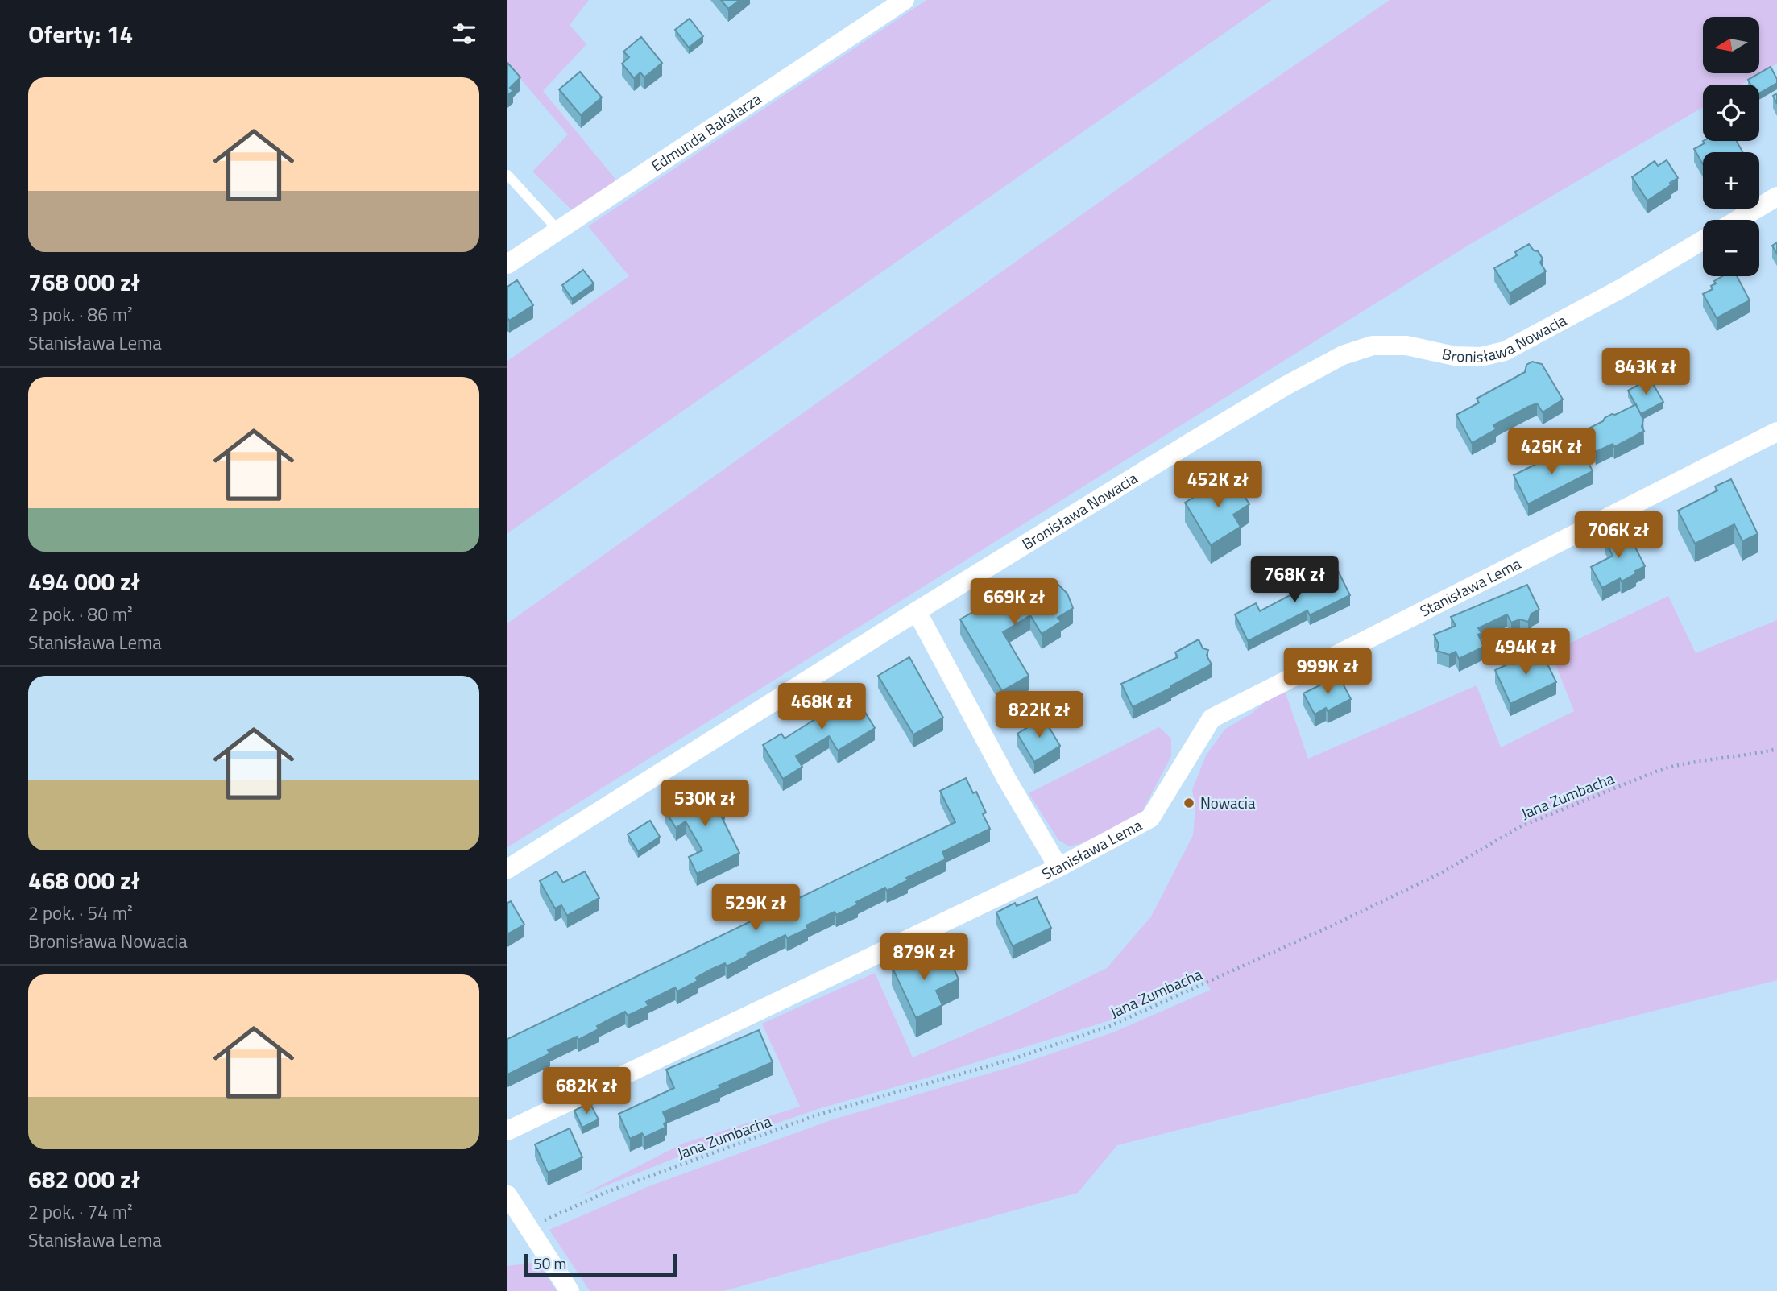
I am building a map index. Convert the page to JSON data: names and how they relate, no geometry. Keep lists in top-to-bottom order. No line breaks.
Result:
{"streets":{"street":["Edmunda Bakalarza","Bronisława Nowacia","Stanisława Lema"],"path":["Jana Zumbacha"]},"places":["Nowacia"],"scale_bar":"50 m","north":"left","page":{"heading":"Oferty: 14","map_buttons":["+","−"],"list":[{"name":"768 000 zł","note":"3 pok. · 86 m² · Stanisława Lema"},{"name":"494 000 zł","note":"2 pok. · 80 m² · Stanisława Lema"},{"name":"468 000 zł","note":"2 pok. · 54 m² · Bronisława Nowacia"},{"name":"682 000 zł","note":"2 pok. · 74 m² · Stanisława Lema"}],"price":["843K zł","426K zł","452K zł","706K zł","768K zł","669K zł","494K zł","999K zł","468K zł","822K zł","530K zł","529K zł","879K zł","682K zł"],"scale":"50 m"}}
